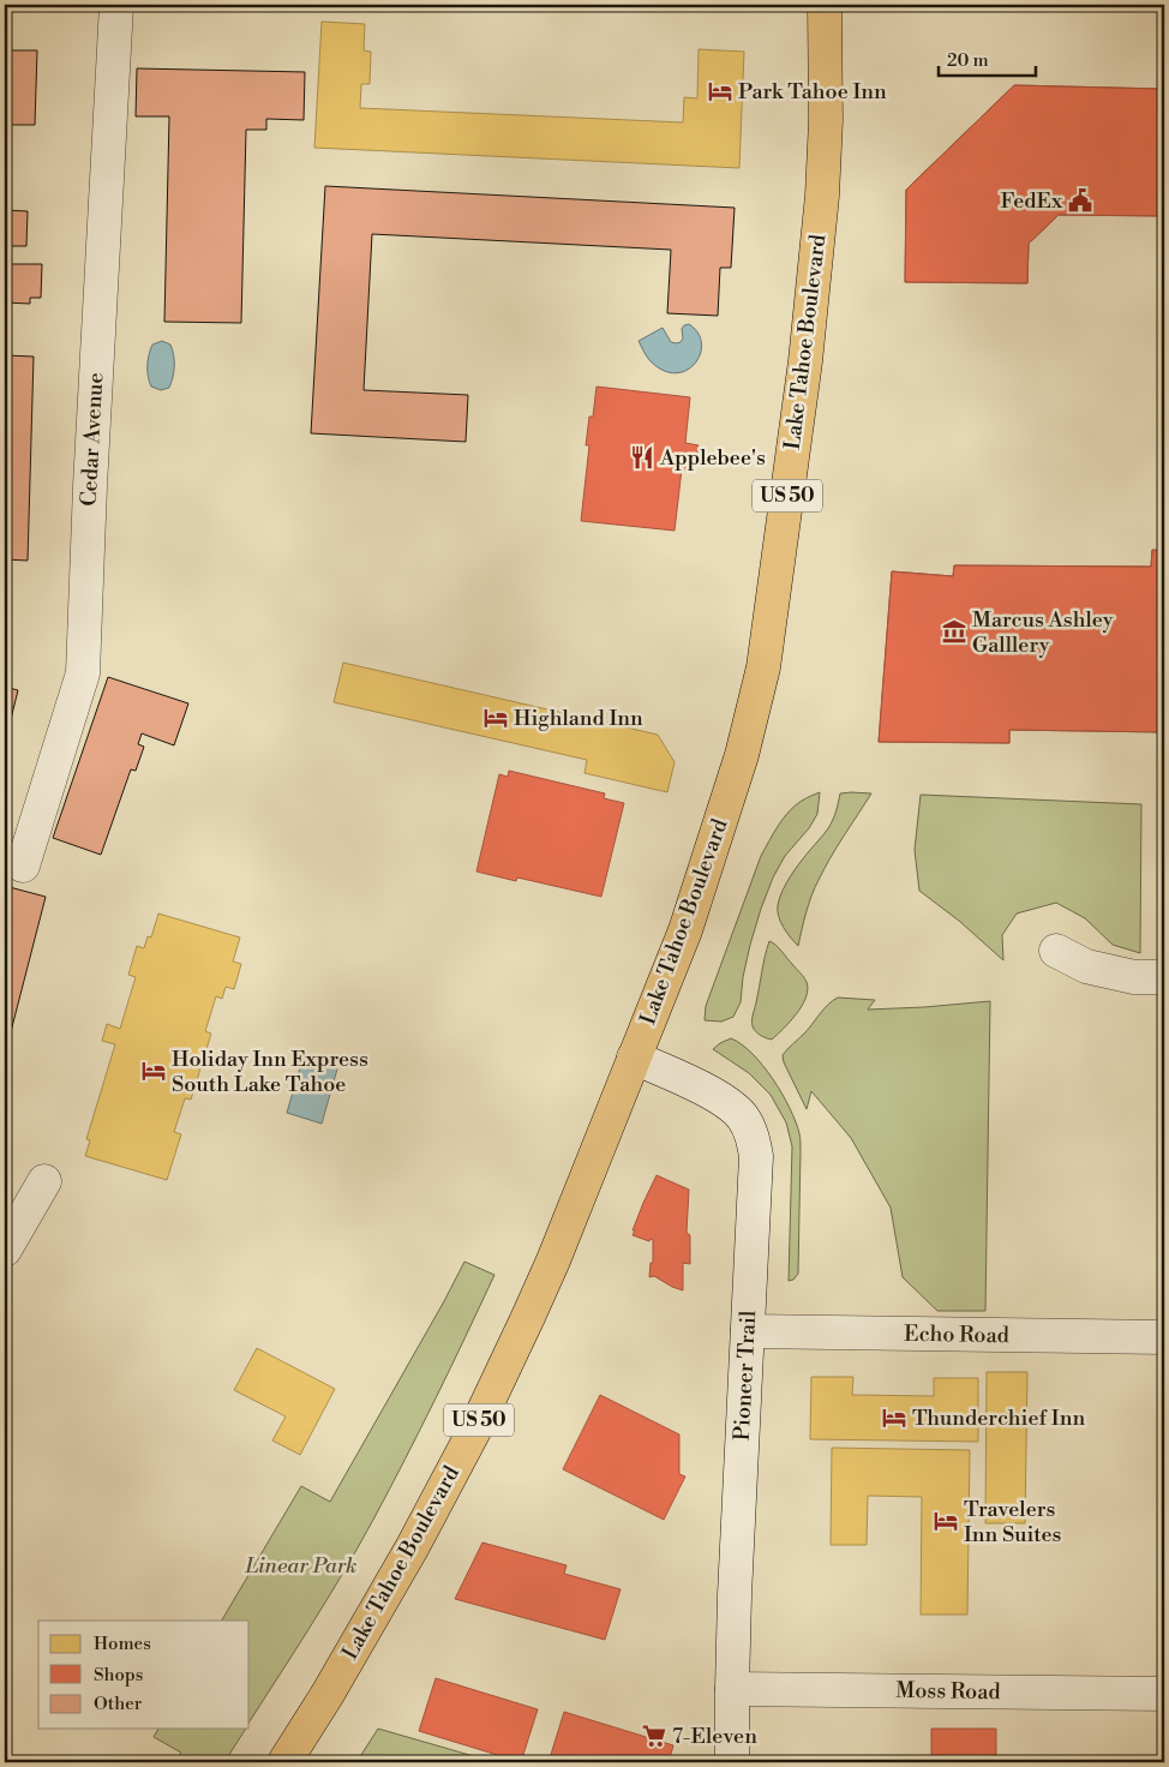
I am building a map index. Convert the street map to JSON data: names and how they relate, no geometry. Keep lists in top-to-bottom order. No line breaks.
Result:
{"streets":{"highway":["Lake Tahoe Boulevard","US 50"],"street":["Cedar Avenue","Echo Road","Pioneer Trail","Moss Road"]},"crossings":[["Lake Tahoe Boulevard","Pioneer Trail"],["Echo Road","Pioneer Trail"],["Pioneer Trail","Moss Road"]],"parks":["Linear Park"],"places":{"hotel":["Park Tahoe Inn","Highland Inn","Holiday Inn Express South Lake Tahoe","Thunderchief Inn","Travelers Inn Suites"],"public building":["FedEx"],"restaurant":["Applebee's"],"museum":["Marcus Ashley Galllery"],"supermarket":["7-Eleven"]},"legend":["Homes","Shops","Other"],"scale_bar":"20 m"}
